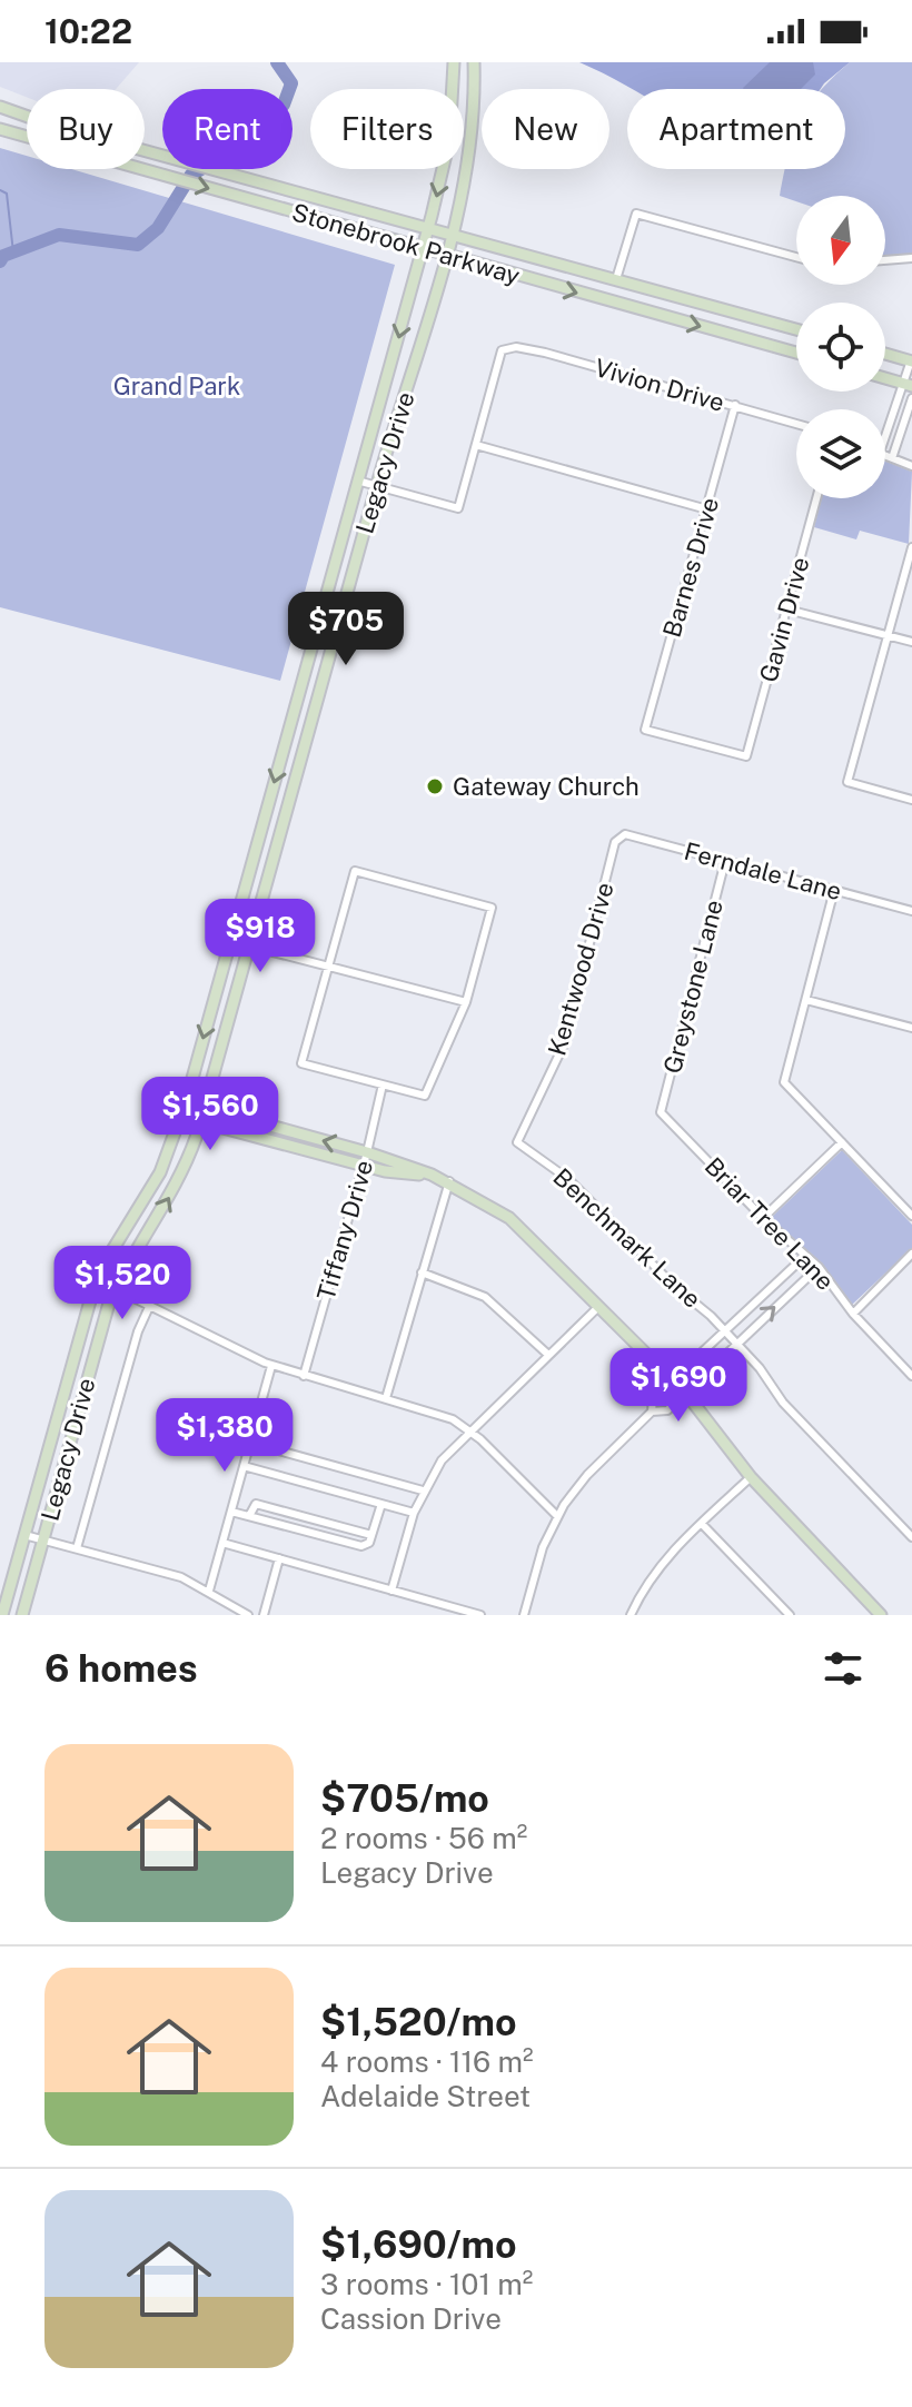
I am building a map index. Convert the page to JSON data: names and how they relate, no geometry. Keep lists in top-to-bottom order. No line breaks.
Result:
{"streets":{"main road":["Stonebrook Parkway","Legacy Drive"],"street":["Vivion Drive","Barnes Drive","Gavin Drive","Ferndale Lane","Kentwood Drive","Greystone Lane","Briar Tree Lane","Tiffany Drive","Benchmark Lane"]},"crossings":[["Stonebrook Parkway","Legacy Drive"],["Vivion Drive","Barnes Drive"],["Barnes Drive","Gavin Drive"],["Ferndale Lane","Kentwood Drive"],["Ferndale Lane","Greystone Lane"],["Kentwood Drive","Benchmark Lane"],["Greystone Lane","Briar Tree Lane"]],"parks":["Grand Park"],"places":["Gateway Church"],"north":"bottom","page":{"status":"10:22","chip":["Buy","Rent","Filters","New","Apartment"],"price":["$705","$918","$1,560","$1,520","$1,690","$1,380"],"heading":"6 homes","list":[{"name":"$705/mo","note":"2 rooms · 56 m² · Legacy Drive"},{"name":"$1,520/mo","note":"4 rooms · 116 m² · Adelaide Street"},{"name":"$1,690/mo","note":"3 rooms · 101 m² · Cassion Drive"}]}}
